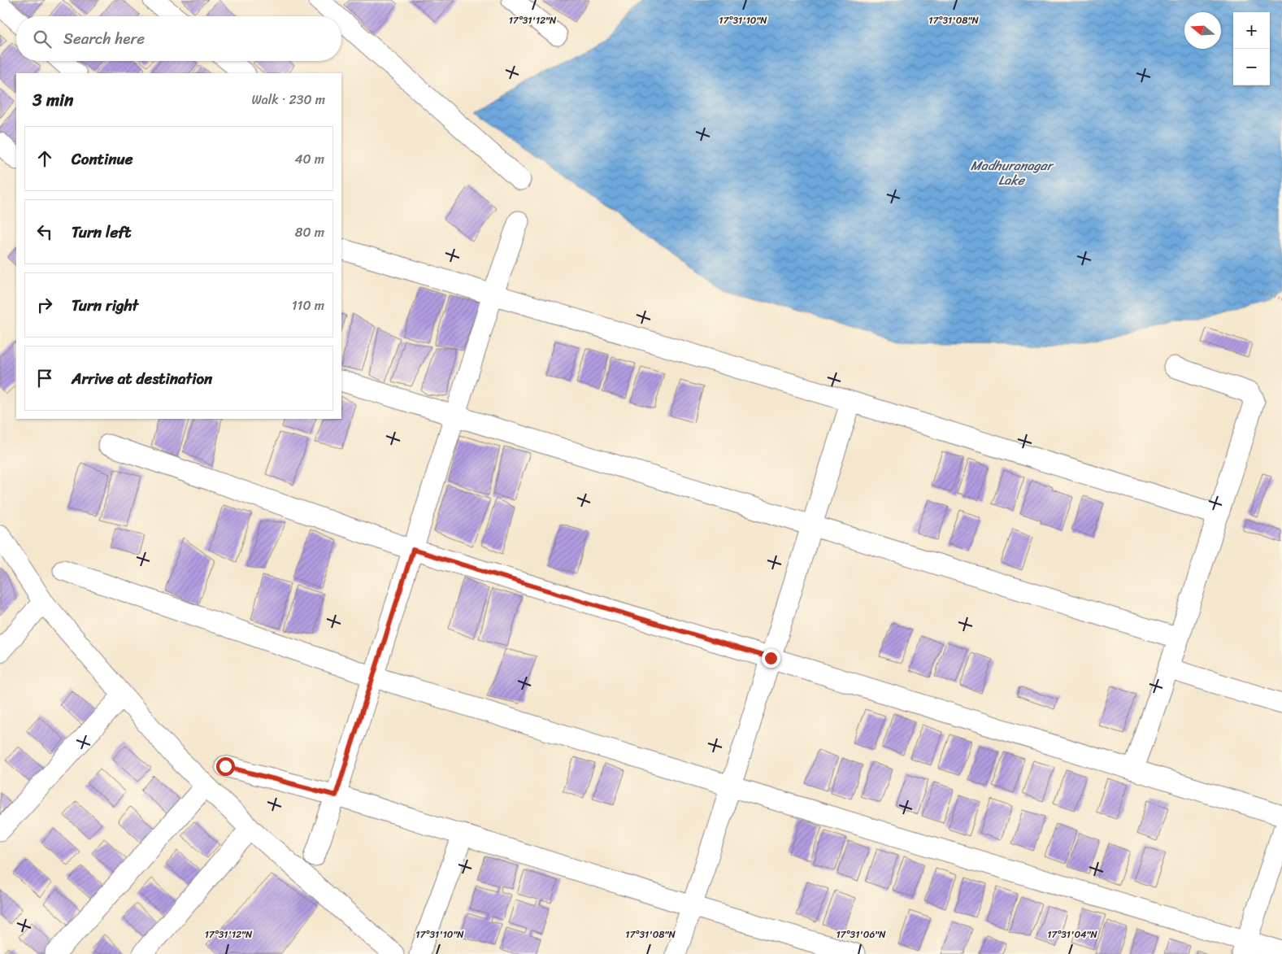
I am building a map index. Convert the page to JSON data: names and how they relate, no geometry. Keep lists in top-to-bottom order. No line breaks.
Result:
{"water":["Madhuranagar Lake"],"north":"left","page":{"map_buttons":["+","−"],"search":"Search here","heading":["3 min","Walk · 230 m"],"list":[["Continue","40 m"],["Turn left","80 m"],["Turn right","110 m"],"Arrive at destination"]},"coordinates":["17°31'12\"N","17°31'10\"N","17°31'08\"N","17°31'06\"N","17°31'04\"N"]}
